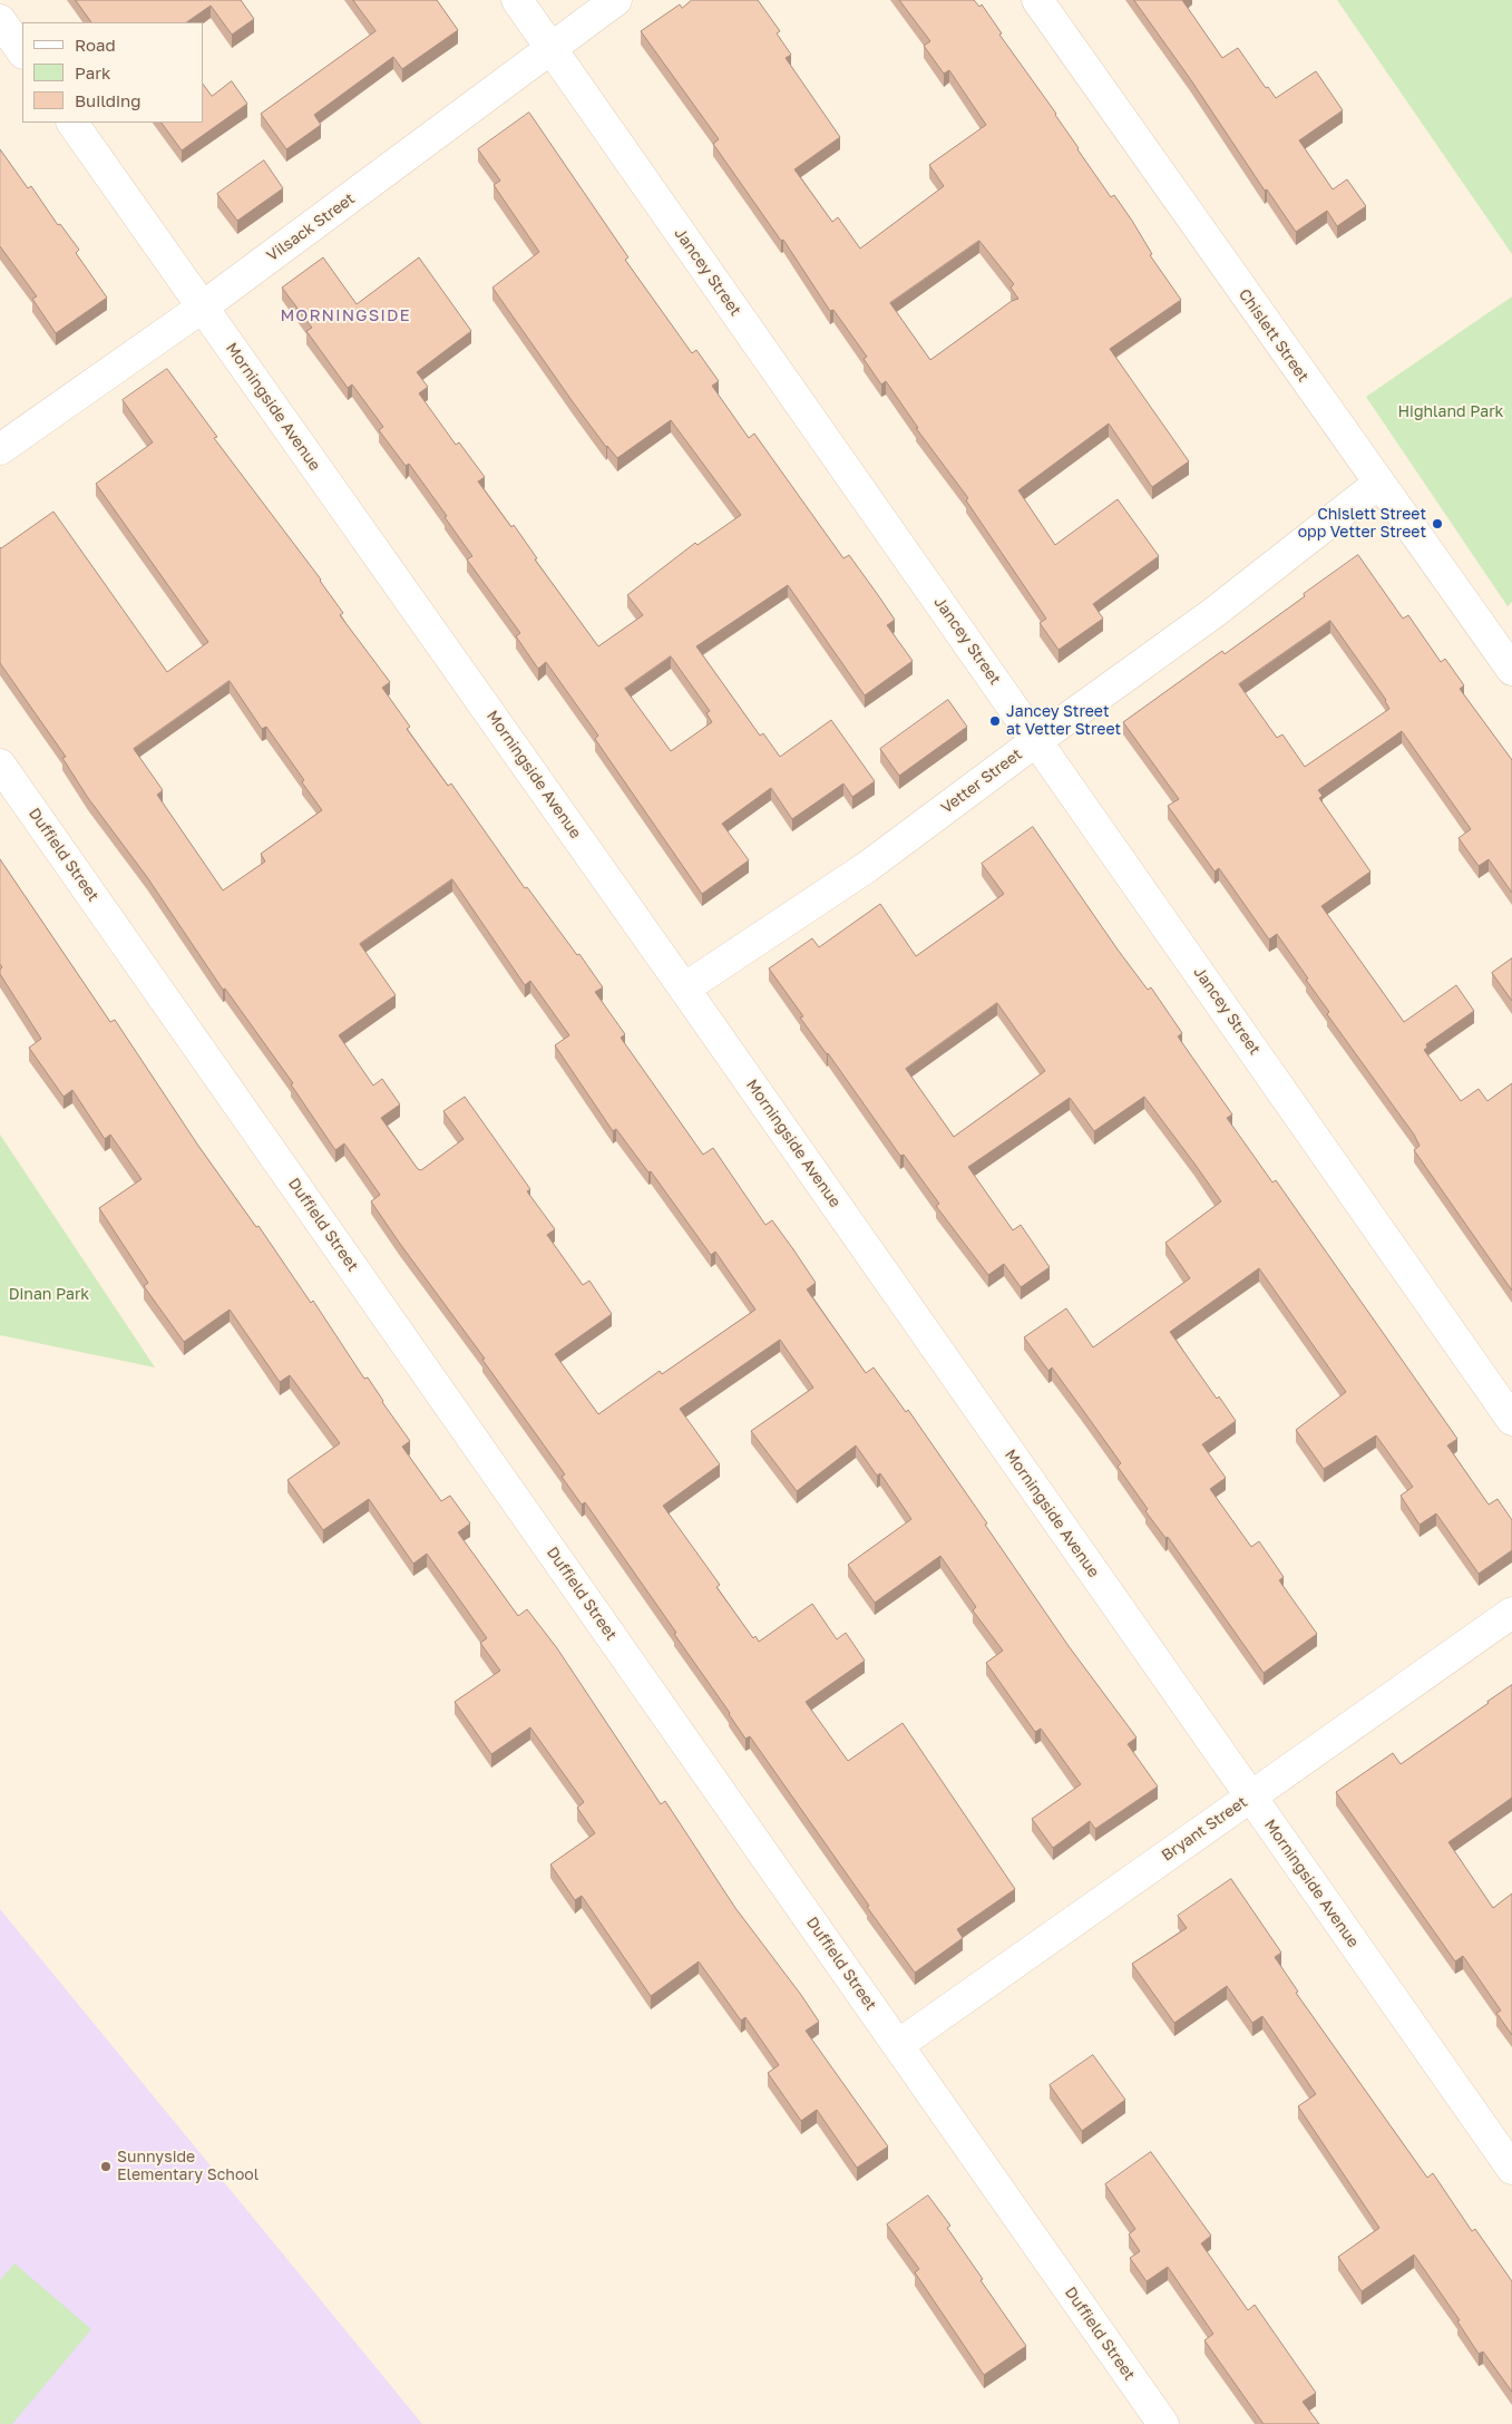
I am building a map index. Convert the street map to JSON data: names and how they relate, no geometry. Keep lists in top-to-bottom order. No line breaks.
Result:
{"streets":{"street":["Vilsack Street","Jancey Street","Chislett Street","Morningside Avenue","Vetter Street","Duffield Street","Bryant Street"]},"crossings":[["Vilsack Street","Jancey Street"],["Vilsack Street","Morningside Avenue"],["Jancey Street","Vetter Street"],["Chislett Street","Vetter Street"],["Morningside Avenue","Vetter Street"],["Morningside Avenue","Bryant Street"],["Duffield Street","Bryant Street"]],"districts":["MORNINGSIDE"],"parks":["Highland Park","Dinan Park"],"places":["Chislett Street opp Vetter Street","Jancey Street at Vetter Street","Sunnyside Elementary School"],"legend":["Road","Park","Building"]}
